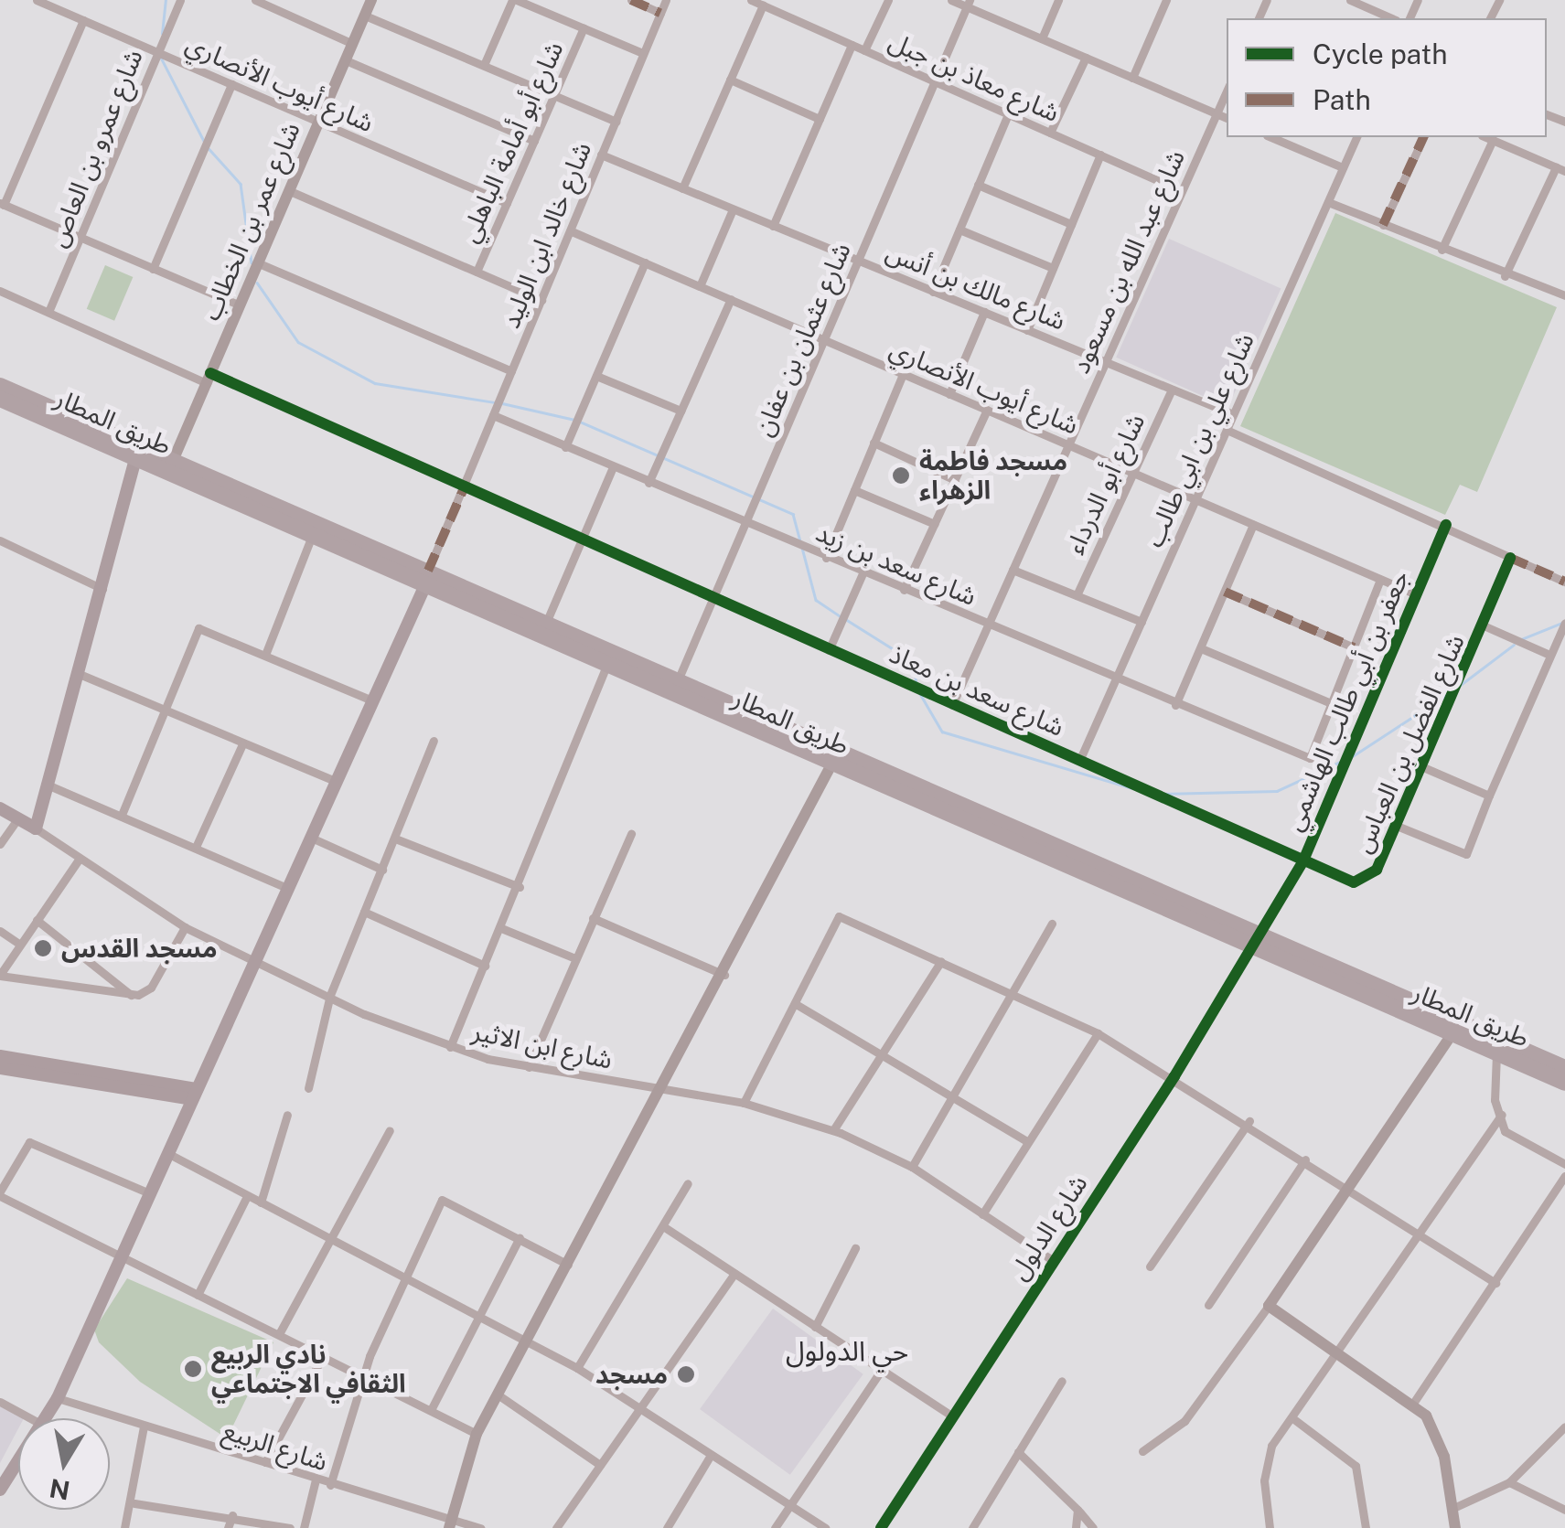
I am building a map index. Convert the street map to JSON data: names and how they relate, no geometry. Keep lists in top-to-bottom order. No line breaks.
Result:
{"streets":{"highway":["طريق المطار"],"street":["شارع معاذ بن جبل","شارع أيوب الأنصاري","شارع أبو أمامة الباهلي","شارع عمرو بن العاص","شارع عمر بن الخطاب","شارع خالد ابن الوليد","شارع عبد الله بن مسعود","شارع مالك بن أنس","شارع عثمان بن عفان","شارع علي بن ابي طالب","شارع أبو الدرداء","شارع سعد بن زيد","شارع سعد بن معاذ","جعفر بن أبي طالب الهاشمي","شارع الفضل بن العباس","شارع ابن الاثير","شارع الدلول","شارع الربيع"]},"crossings":[["شارع معاذ بن جبل","شارع عبد الله بن مسعود"],["شارع معاذ بن جبل","شارع عثمان بن عفان"],["شارع أيوب الأنصاري","شارع أبو أمامة الباهلي"],["شارع أيوب الأنصاري","شارع عمرو بن العاص"],["شارع أيوب الأنصاري","شارع عمر بن الخطاب"],["شارع أيوب الأنصاري","شارع خالد ابن الوليد"],["شارع أيوب الأنصاري","شارع عبد الله بن مسعود"],["شارع أيوب الأنصاري","شارع عثمان بن عفان"],["شارع أيوب الأنصاري","شارع علي بن ابي طالب"],["شارع أيوب الأنصاري","شارع أبو الدرداء"],["شارع أيوب الأنصاري","جعفر بن أبي طالب الهاشمي"],["شارع عمرو بن العاص","شارع سعد بن معاذ"],["شارع عمر بن الخطاب","طريق المطار"],["شارع عمر بن الخطاب","شارع سعد بن معاذ"],["شارع خالد ابن الوليد","شارع مالك بن أنس"],["شارع خالد ابن الوليد","طريق المطار"],["شارع خالد ابن الوليد","شارع سعد بن زيد"],["شارع خالد ابن الوليد","شارع سعد بن معاذ"],["شارع عبد الله بن مسعود","شارع مالك بن أنس"],["شارع عبد الله بن مسعود","شارع سعد بن زيد"],["شارع عبد الله بن مسعود","شارع سعد بن معاذ"],["شارع مالك بن أنس","شارع عثمان بن عفان"],["شارع مالك بن أنس","شارع علي بن ابي طالب"],["شارع مالك بن أنس","شارع أبو الدرداء"],["شارع عثمان بن عفان","طريق المطار"],["شارع عثمان بن عفان","شارع سعد بن زيد"],["شارع عثمان بن عفان","شارع سعد بن معاذ"],["طريق المطار","جعفر بن أبي طالب الهاشمي"],["طريق المطار","شارع الدلول"],["شارع علي بن ابي طالب","شارع سعد بن زيد"],["شارع علي بن ابي طالب","شارع سعد بن معاذ"],["شارع سعد بن معاذ","جعفر بن أبي طالب الهاشمي"],["شارع سعد بن معاذ","شارع الفضل بن العباس"],["جعفر بن أبي طالب الهاشمي","شارع الدلول"],["شارع ابن الاثير","شارع الدلول"]],"districts":["حي الدولول"],"places":["مسجد فاطمة الزهراء","مسجد القدس","نادي الربيع الثقافي الاجتماعي","مسجد"],"legend":["Cycle path","Path"],"north":"bottom"}
